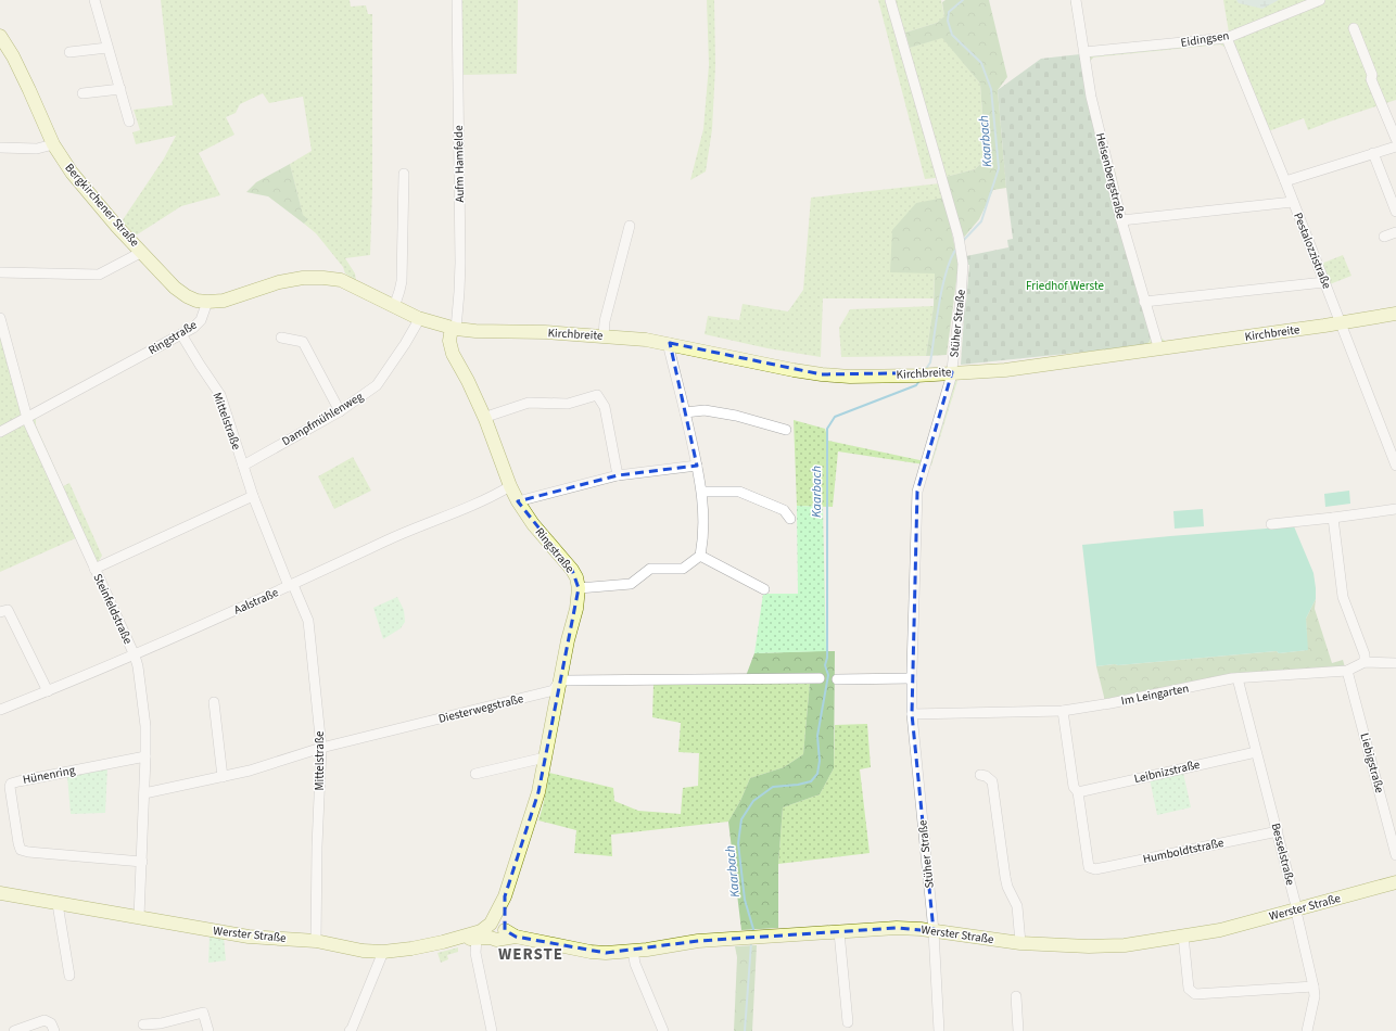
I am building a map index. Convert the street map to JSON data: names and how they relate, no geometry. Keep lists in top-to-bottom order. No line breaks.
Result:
{"streets":{"street":["Eidingsen","Aufm Hamfelde","Heisenbergstraße","Bergkirchener Straße","Pestalozzistraße","Stüher Straße","Kirchbreite","Ringstraße","Dampfmühlenweg","Mittelstraße","Aalstraße","Steinfeldstraße","Im Leingarten","Diesterwegstraße","Liebigstraße","Leibnizstraße","Hünenring","Humboldtstraße","Besselstraße","Werster Straße"]},"crossings":[["Eidingsen","Heisenbergstraße"],["Eidingsen","Pestalozzistraße"],["Aufm Hamfelde","Kirchbreite"],["Aufm Hamfelde","Ringstraße"],["Heisenbergstraße","Kirchbreite"],["Bergkirchener Straße","Ringstraße"],["Pestalozzistraße","Kirchbreite"],["Stüher Straße","Kirchbreite"],["Stüher Straße","Im Leingarten"],["Stüher Straße","Werster Straße"],["Kirchbreite","Ringstraße"],["Ringstraße","Mittelstraße"],["Ringstraße","Aalstraße"],["Ringstraße","Steinfeldstraße"],["Ringstraße","Diesterwegstraße"],["Ringstraße","Werster Straße"],["Dampfmühlenweg","Mittelstraße"],["Mittelstraße","Aalstraße"],["Mittelstraße","Diesterwegstraße"],["Mittelstraße","Werster Straße"],["Aalstraße","Steinfeldstraße"],["Steinfeldstraße","Diesterwegstraße"],["Steinfeldstraße","Hünenring"],["Steinfeldstraße","Werster Straße"],["Im Leingarten","Liebigstraße"],["Im Leingarten","Besselstraße"],["Leibnizstraße","Humboldtstraße"],["Leibnizstraße","Besselstraße"],["Humboldtstraße","Besselstraße"],["Besselstraße","Werster Straße"]],"districts":["WERSTE"],"water":["Kaarbach"],"parks":["Friedhof Werste"]}
